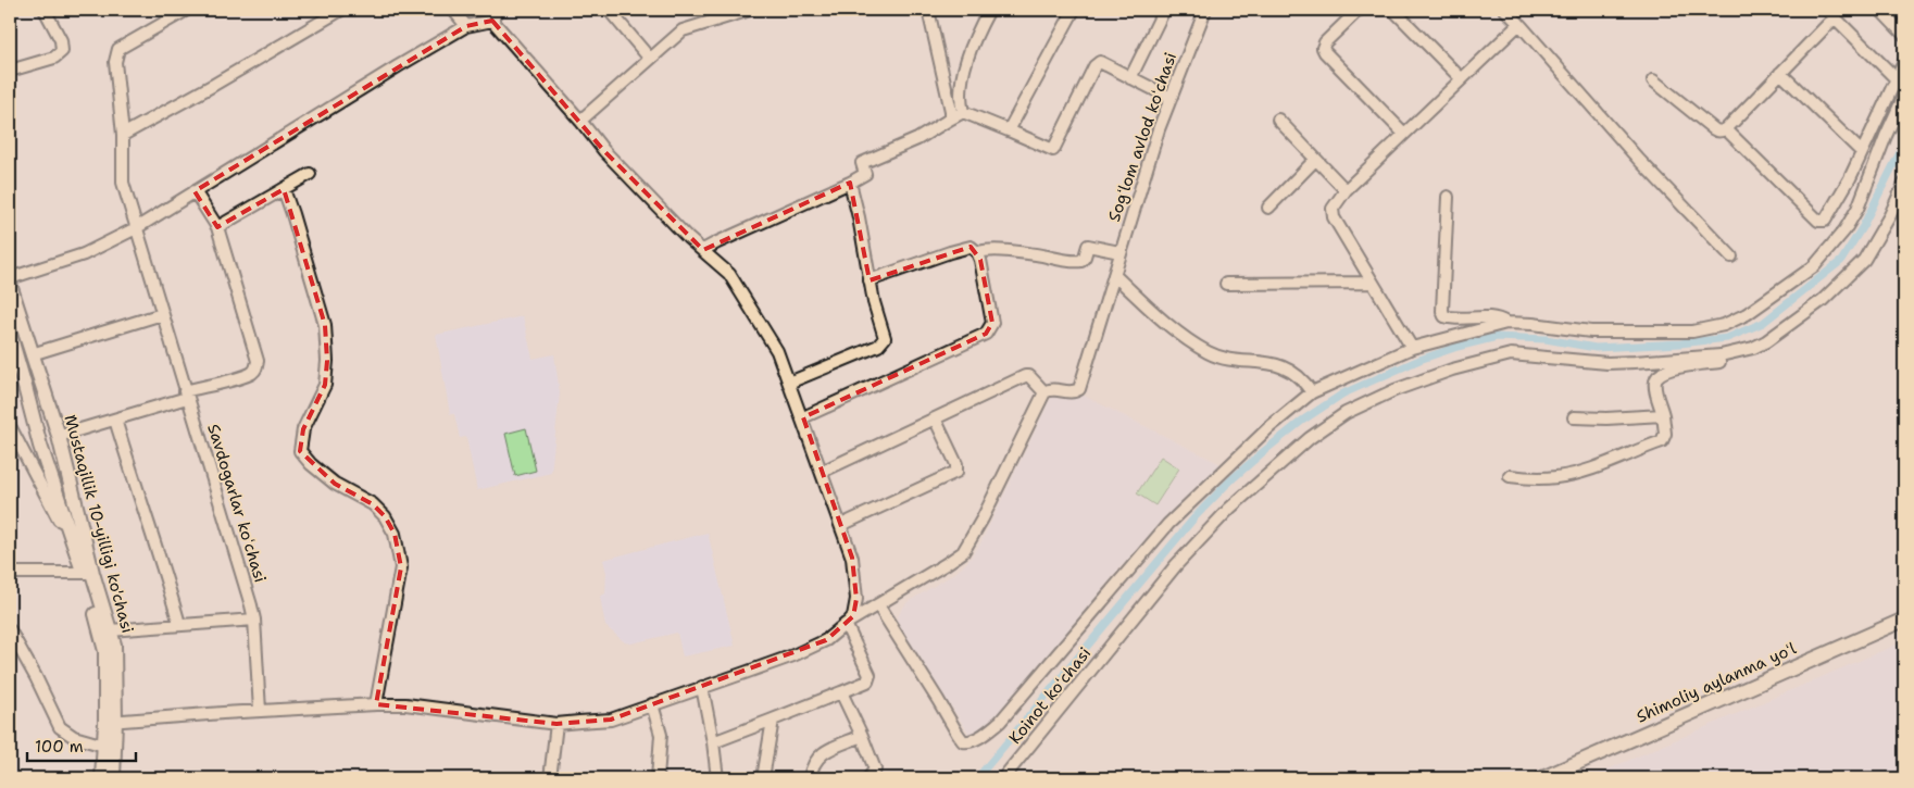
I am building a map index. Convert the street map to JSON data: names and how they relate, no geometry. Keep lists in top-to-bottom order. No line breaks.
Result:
{"streets":{"main road":["Mustaqillik 10-yilligi ko'chasi","Shimoliy aylanma yoʻl"],"street":["Sogʻlom avlod koʻchasi","Savdogarlar koʻchasi","Koinot koʻchasi"]},"scale_bar":"100 m"}
